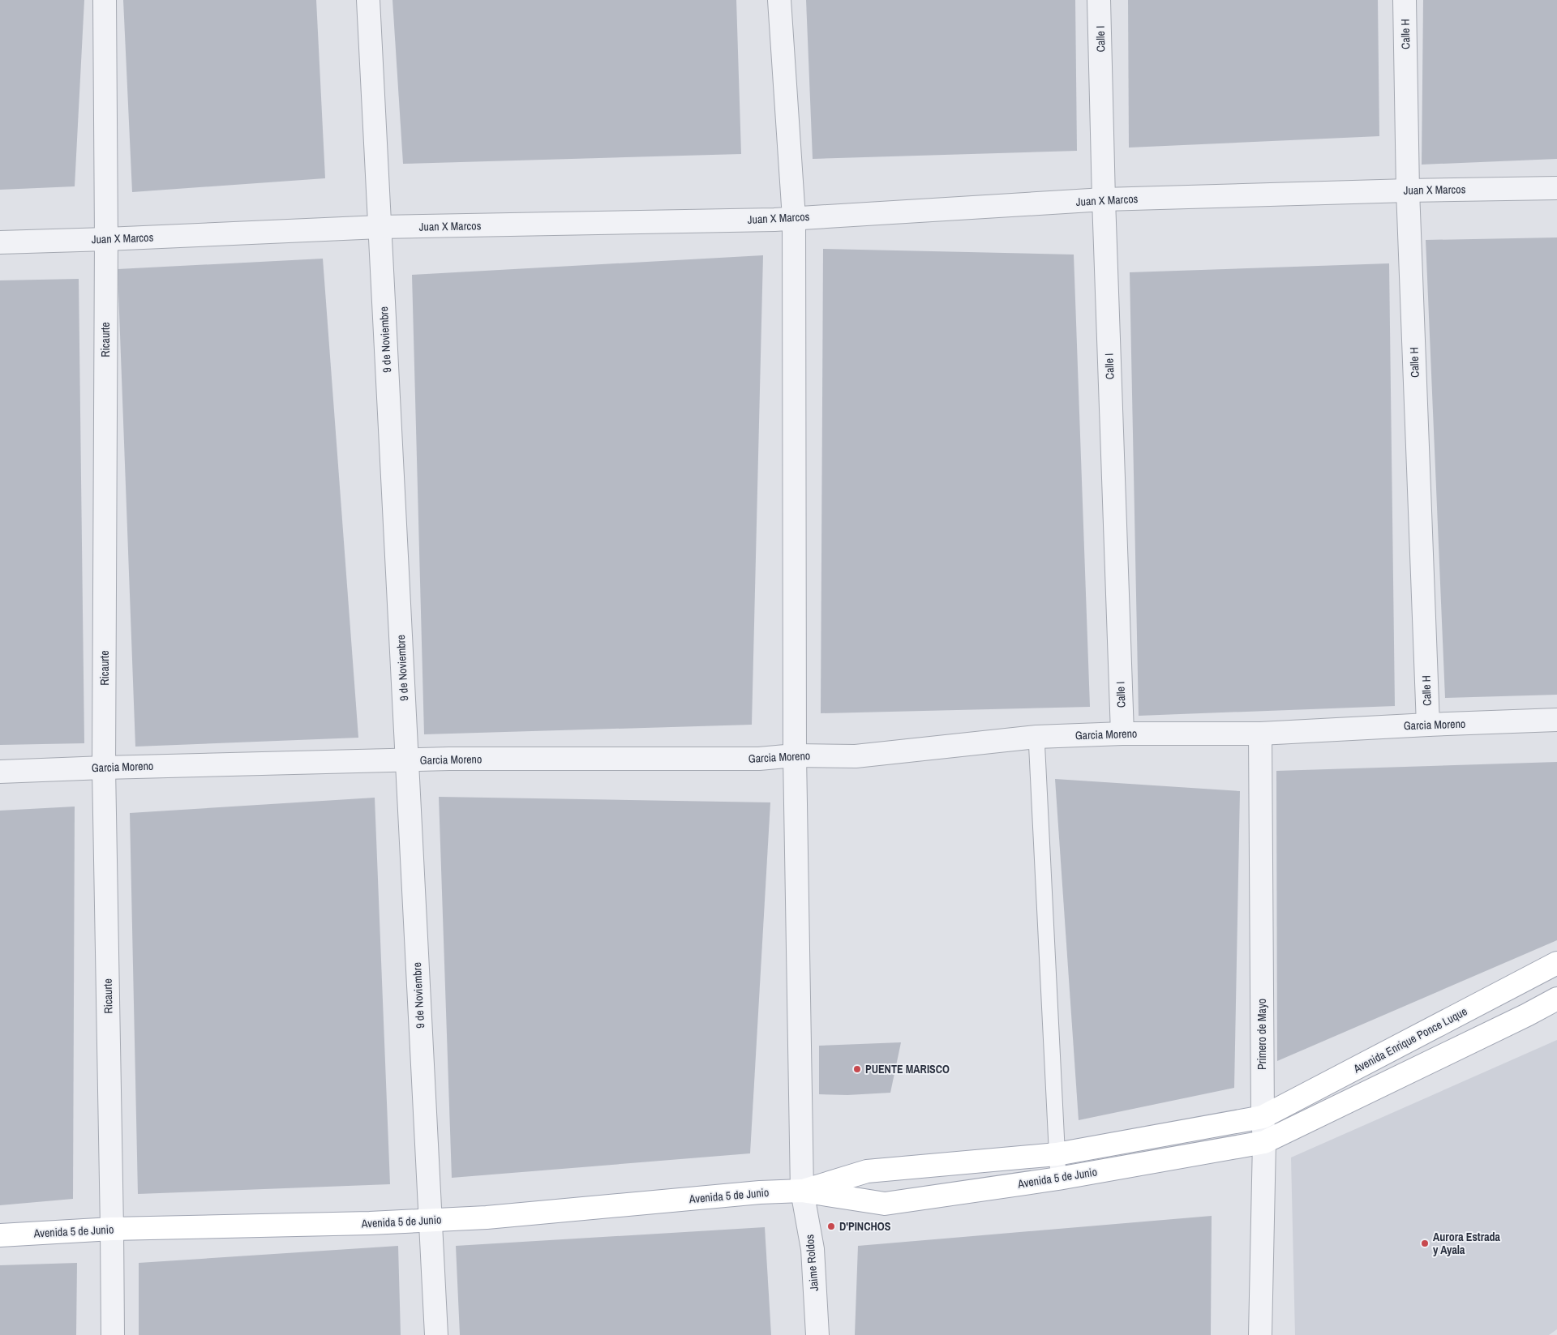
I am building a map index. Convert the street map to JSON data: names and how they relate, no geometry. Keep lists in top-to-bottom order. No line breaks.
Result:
{"streets":{"main road":["Avenida Enrique Ponce Luque","Avenida 5 de Junio"],"street":["Calle H","Calle I","Juan X Marcos","Ricaurte","9 de Noviembre","Garcia Moreno","Primero de Mayo","Jaime Roldos"]},"crossings":[["Calle H","Juan X Marcos"],["Calle H","Garcia Moreno"],["Calle I","Juan X Marcos"],["Calle I","Garcia Moreno"],["Juan X Marcos","Ricaurte"],["Juan X Marcos","9 de Noviembre"],["Juan X Marcos","Jaime Roldos"],["Ricaurte","Garcia Moreno"],["Ricaurte","Avenida 5 de Junio"],["9 de Noviembre","Garcia Moreno"],["9 de Noviembre","Avenida 5 de Junio"],["Garcia Moreno","Primero de Mayo"],["Garcia Moreno","Jaime Roldos"],["Primero de Mayo","Avenida Enrique Ponce Luque"],["Primero de Mayo","Avenida 5 de Junio"],["Avenida Enrique Ponce Luque","Avenida 5 de Junio"],["Avenida 5 de Junio","Jaime Roldos"]],"places":["PUENTE MARISCO","D'PINCHOS","Aurora Estrada y Ayala"]}
